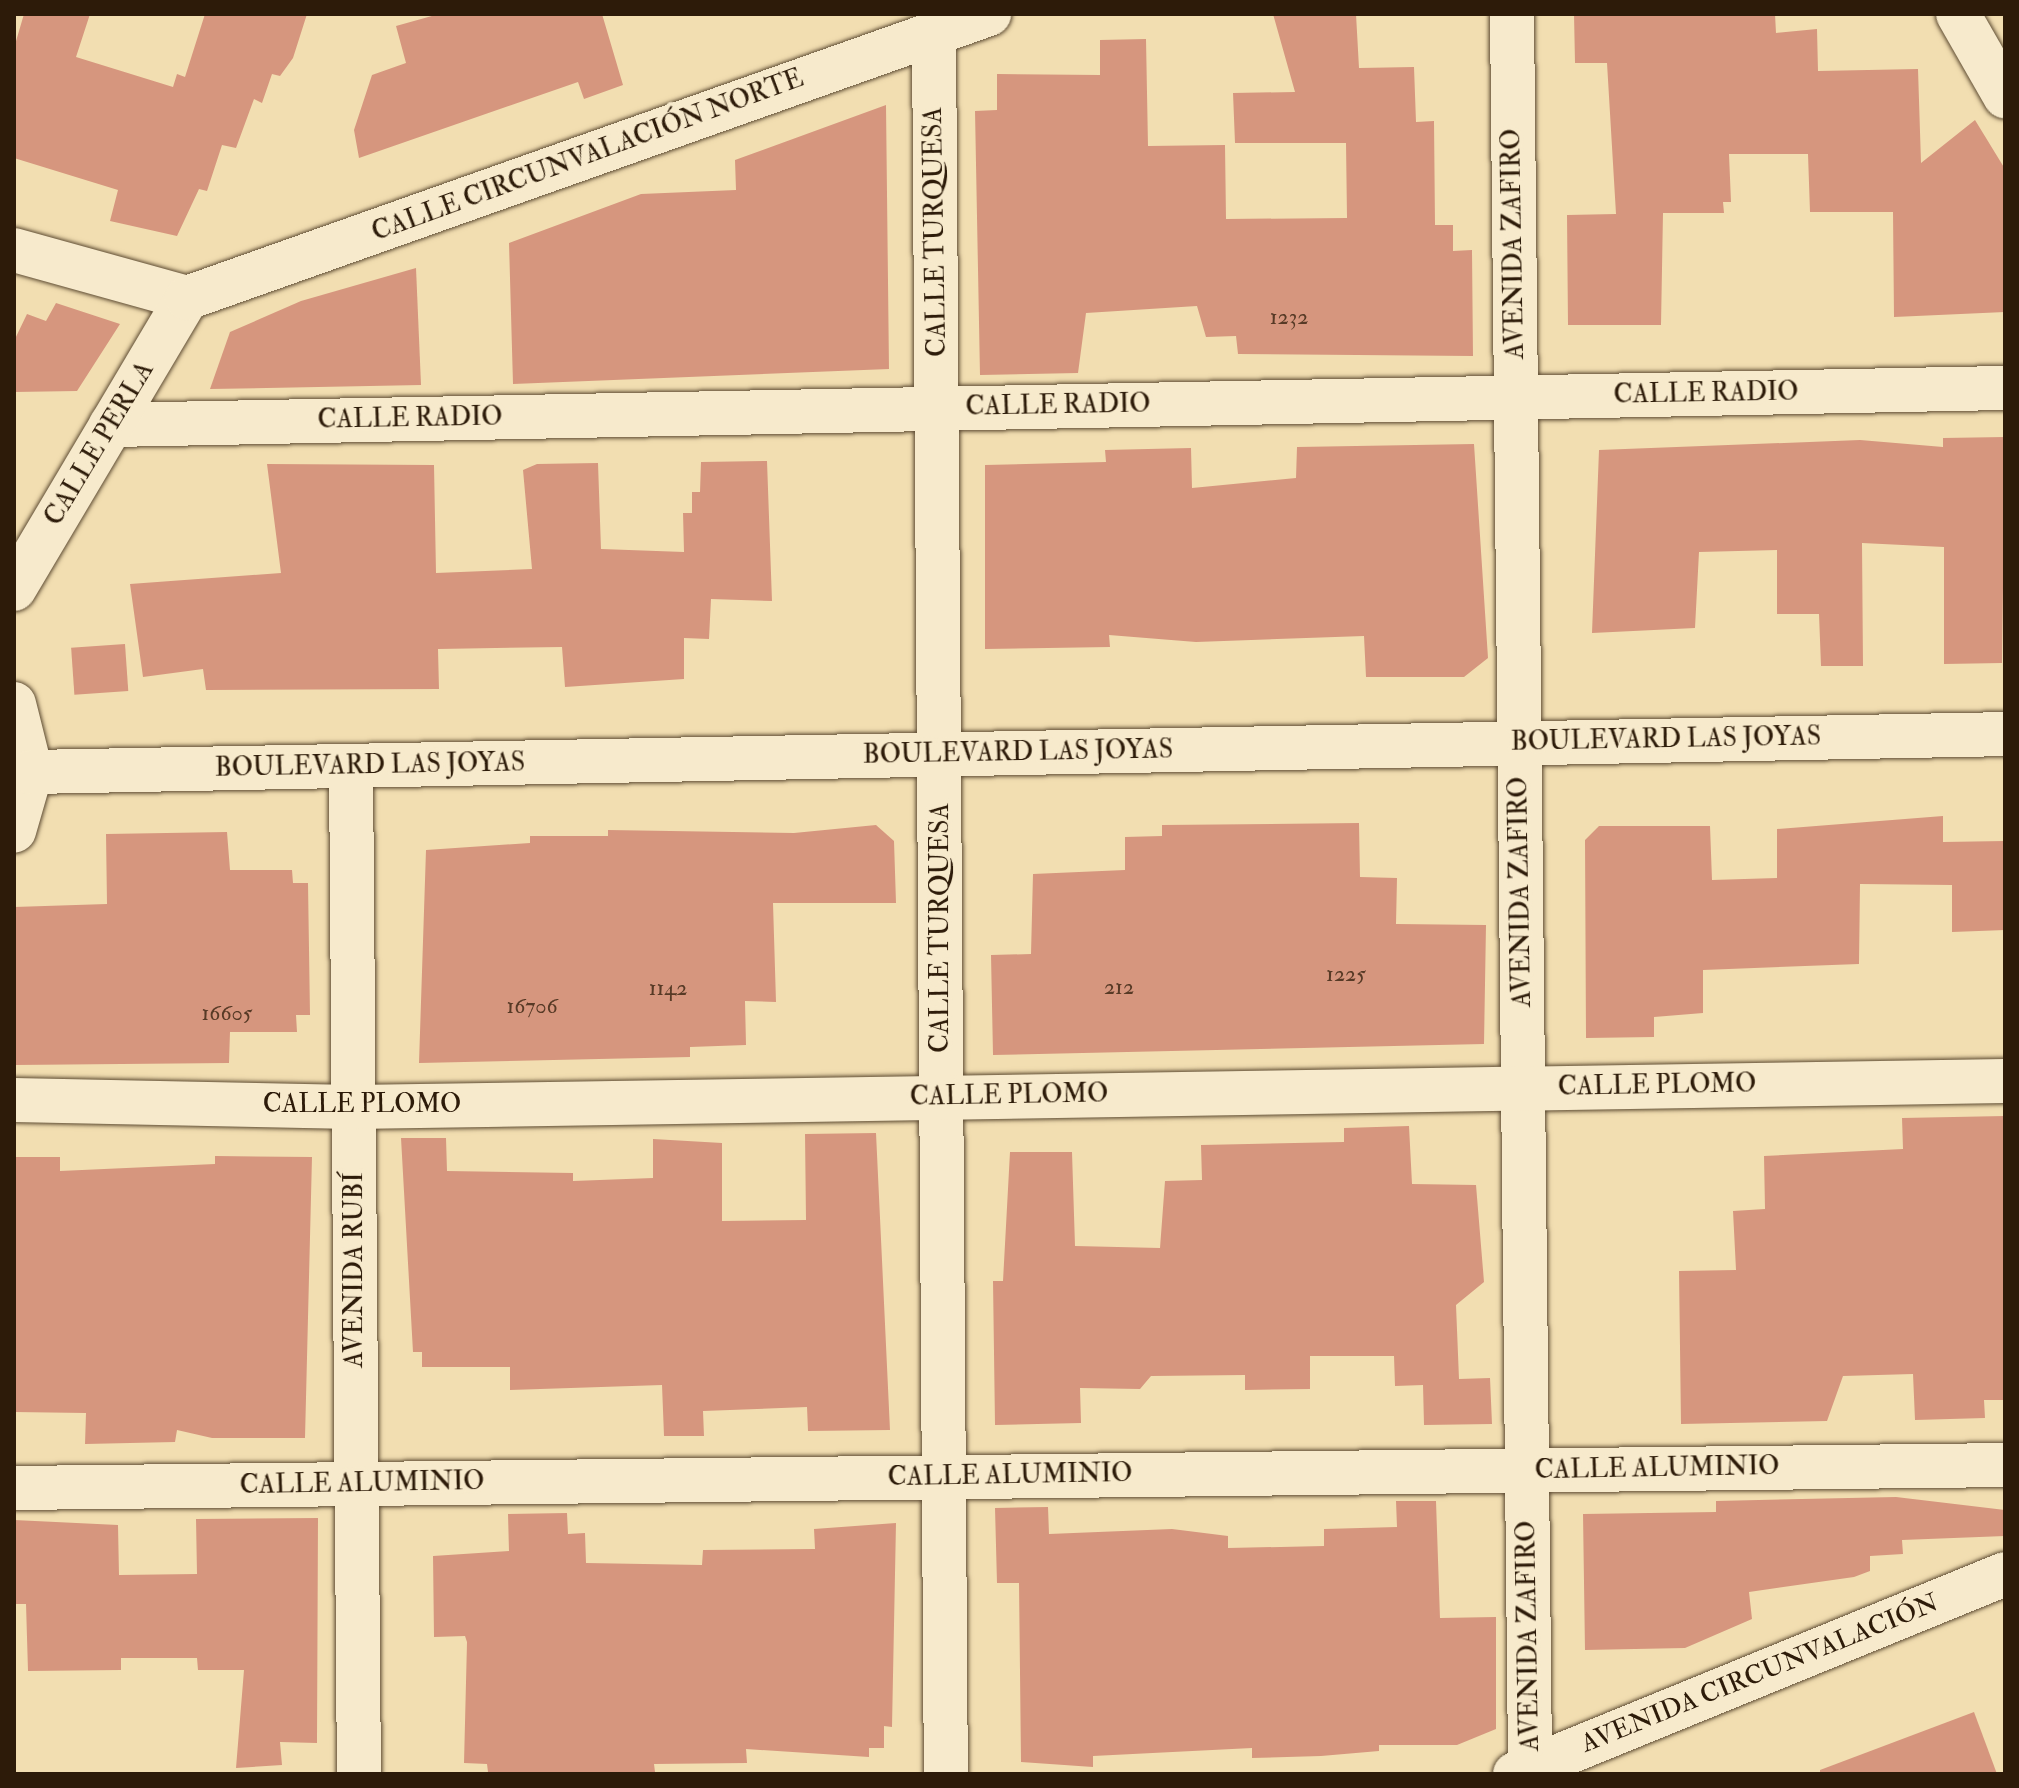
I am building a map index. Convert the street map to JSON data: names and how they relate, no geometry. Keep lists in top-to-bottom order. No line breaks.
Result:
{"streets":{"street":["CALLE CIRCUNVALACIÓN NORTE","CALLE TURQUESA","AVENIDA ZAFIRO","CALLE RADIO","CALLE PERLA","BOULEVARD LAS JOYAS","CALLE PLOMO","AVENIDA RUBÍ","CALLE ALUMINIO","AVENIDA CIRCUNVALACIÓN"]},"crossings":[["CALLE CIRCUNVALACIÓN NORTE","CALLE TURQUESA"],["CALLE CIRCUNVALACIÓN NORTE","CALLE PERLA"],["CALLE TURQUESA","CALLE RADIO"],["CALLE TURQUESA","BOULEVARD LAS JOYAS"],["CALLE TURQUESA","CALLE PLOMO"],["CALLE TURQUESA","CALLE ALUMINIO"],["AVENIDA ZAFIRO","CALLE RADIO"],["AVENIDA ZAFIRO","BOULEVARD LAS JOYAS"],["AVENIDA ZAFIRO","CALLE PLOMO"],["AVENIDA ZAFIRO","CALLE ALUMINIO"],["AVENIDA ZAFIRO","AVENIDA CIRCUNVALACIÓN"],["CALLE RADIO","CALLE PERLA"],["BOULEVARD LAS JOYAS","AVENIDA RUBÍ"],["CALLE PLOMO","AVENIDA RUBÍ"],["AVENIDA RUBÍ","CALLE ALUMINIO"]],"house_numbers":["1232","1225","212","1142","16706","16605"]}
